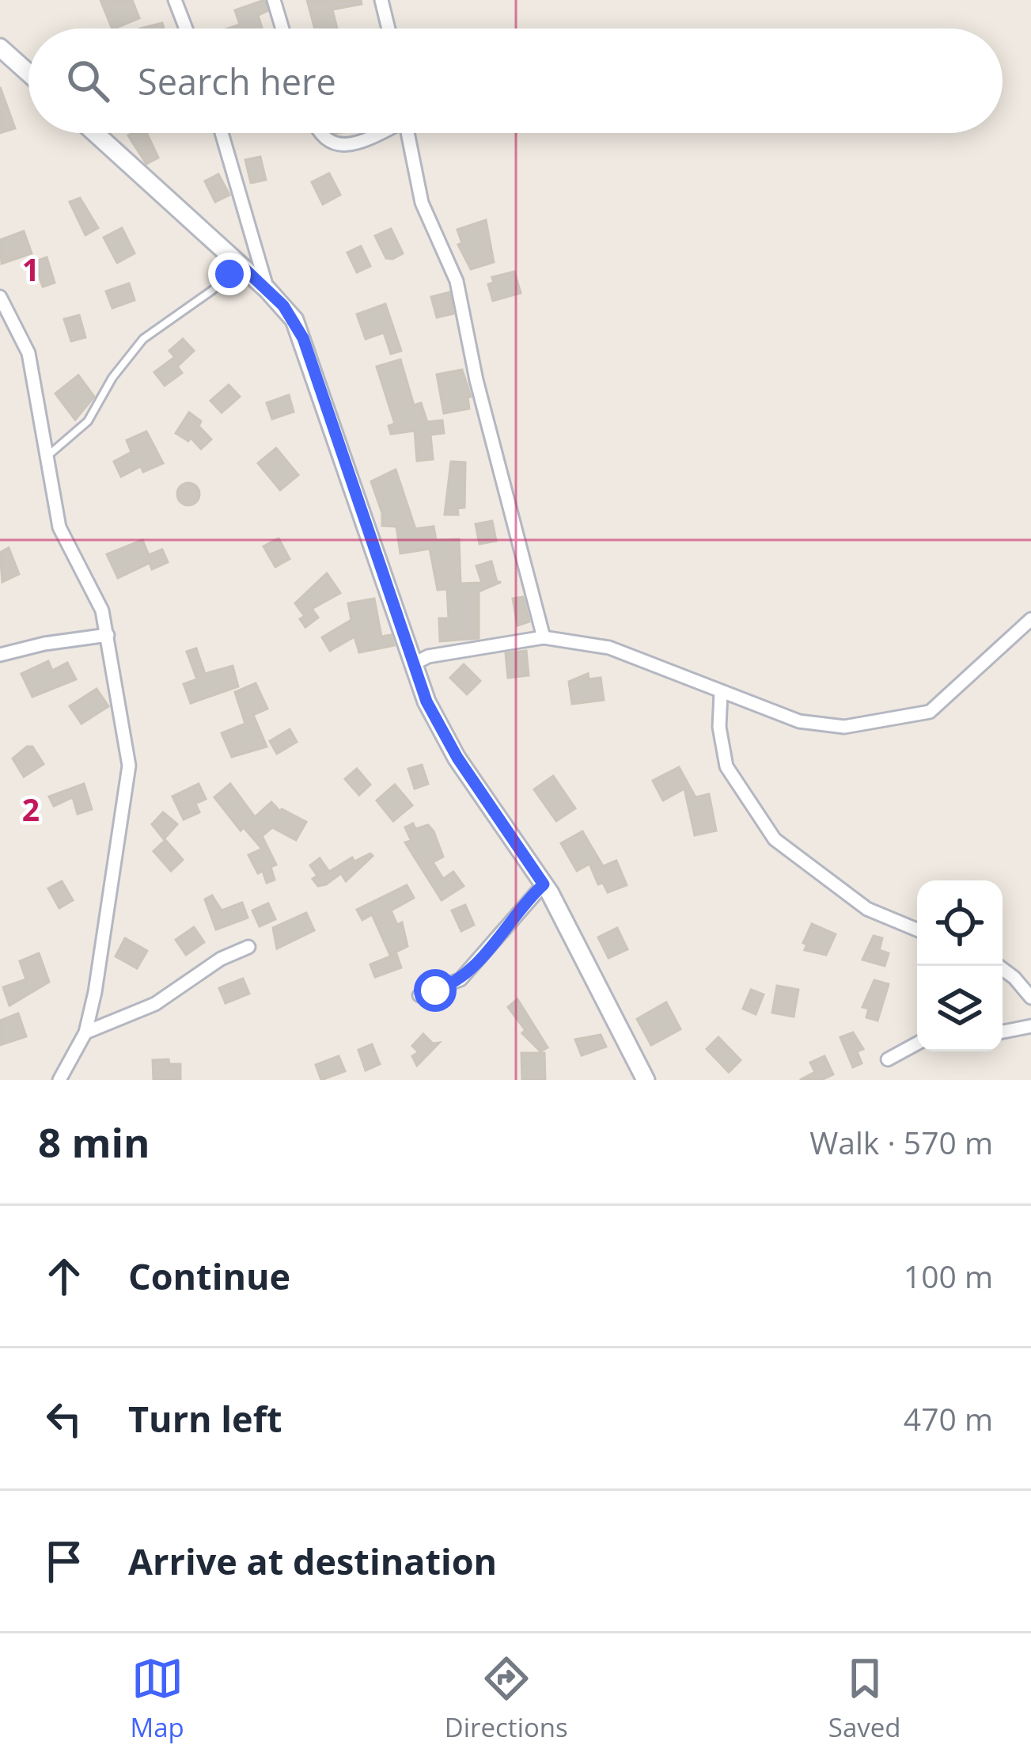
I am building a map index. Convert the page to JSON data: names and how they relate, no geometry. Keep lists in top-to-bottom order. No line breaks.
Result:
{"page":{"search":"Search here","heading":["8 min","Walk · 570 m"],"list":[["Continue","100 m"],["Turn left","470 m"],"Arrive at destination"],"nav":["Map","Directions","Saved"]},"grid":{"rows":["1","2"]}}
